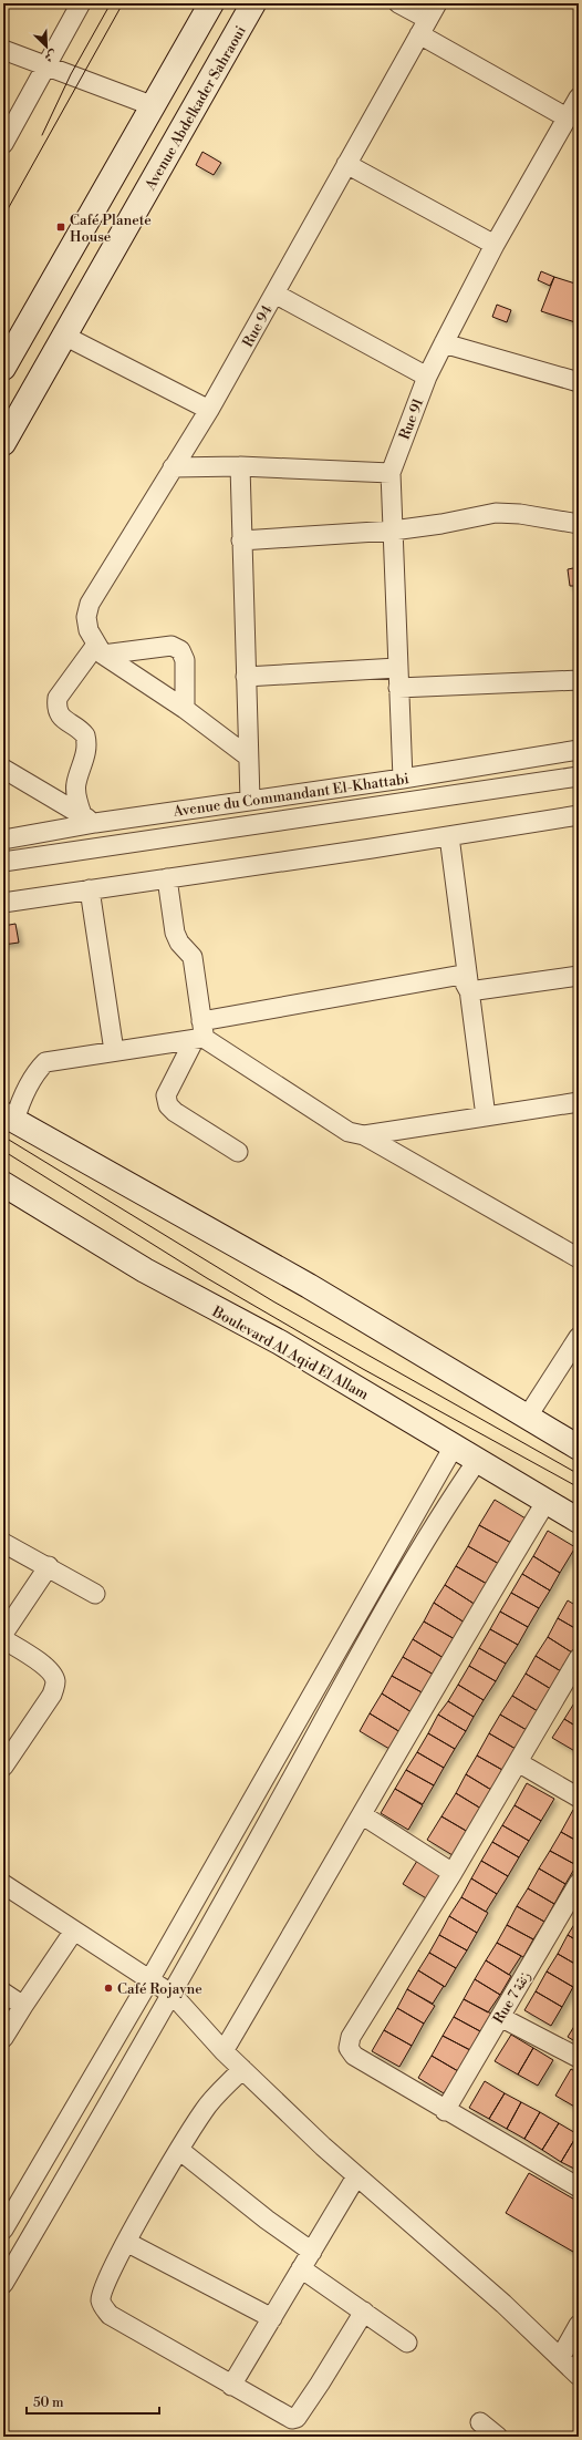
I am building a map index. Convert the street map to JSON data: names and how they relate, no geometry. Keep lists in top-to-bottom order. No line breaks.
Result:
{"streets":{"main road":["Avenue Abdelkader Sahraoui","Boulevard Al Aqid El Allam"],"street":["Rue 94","Rue 91","Avenue du Commandant El-Khattabi","Rue 7 زنقة"]},"crossings":[["Rue 91","Avenue du Commandant El-Khattabi"]],"places":{"transit":["Café Planete House"],"other":["Café Rojayne"]},"scale_bar":"50 m","north":"bottom right"}
